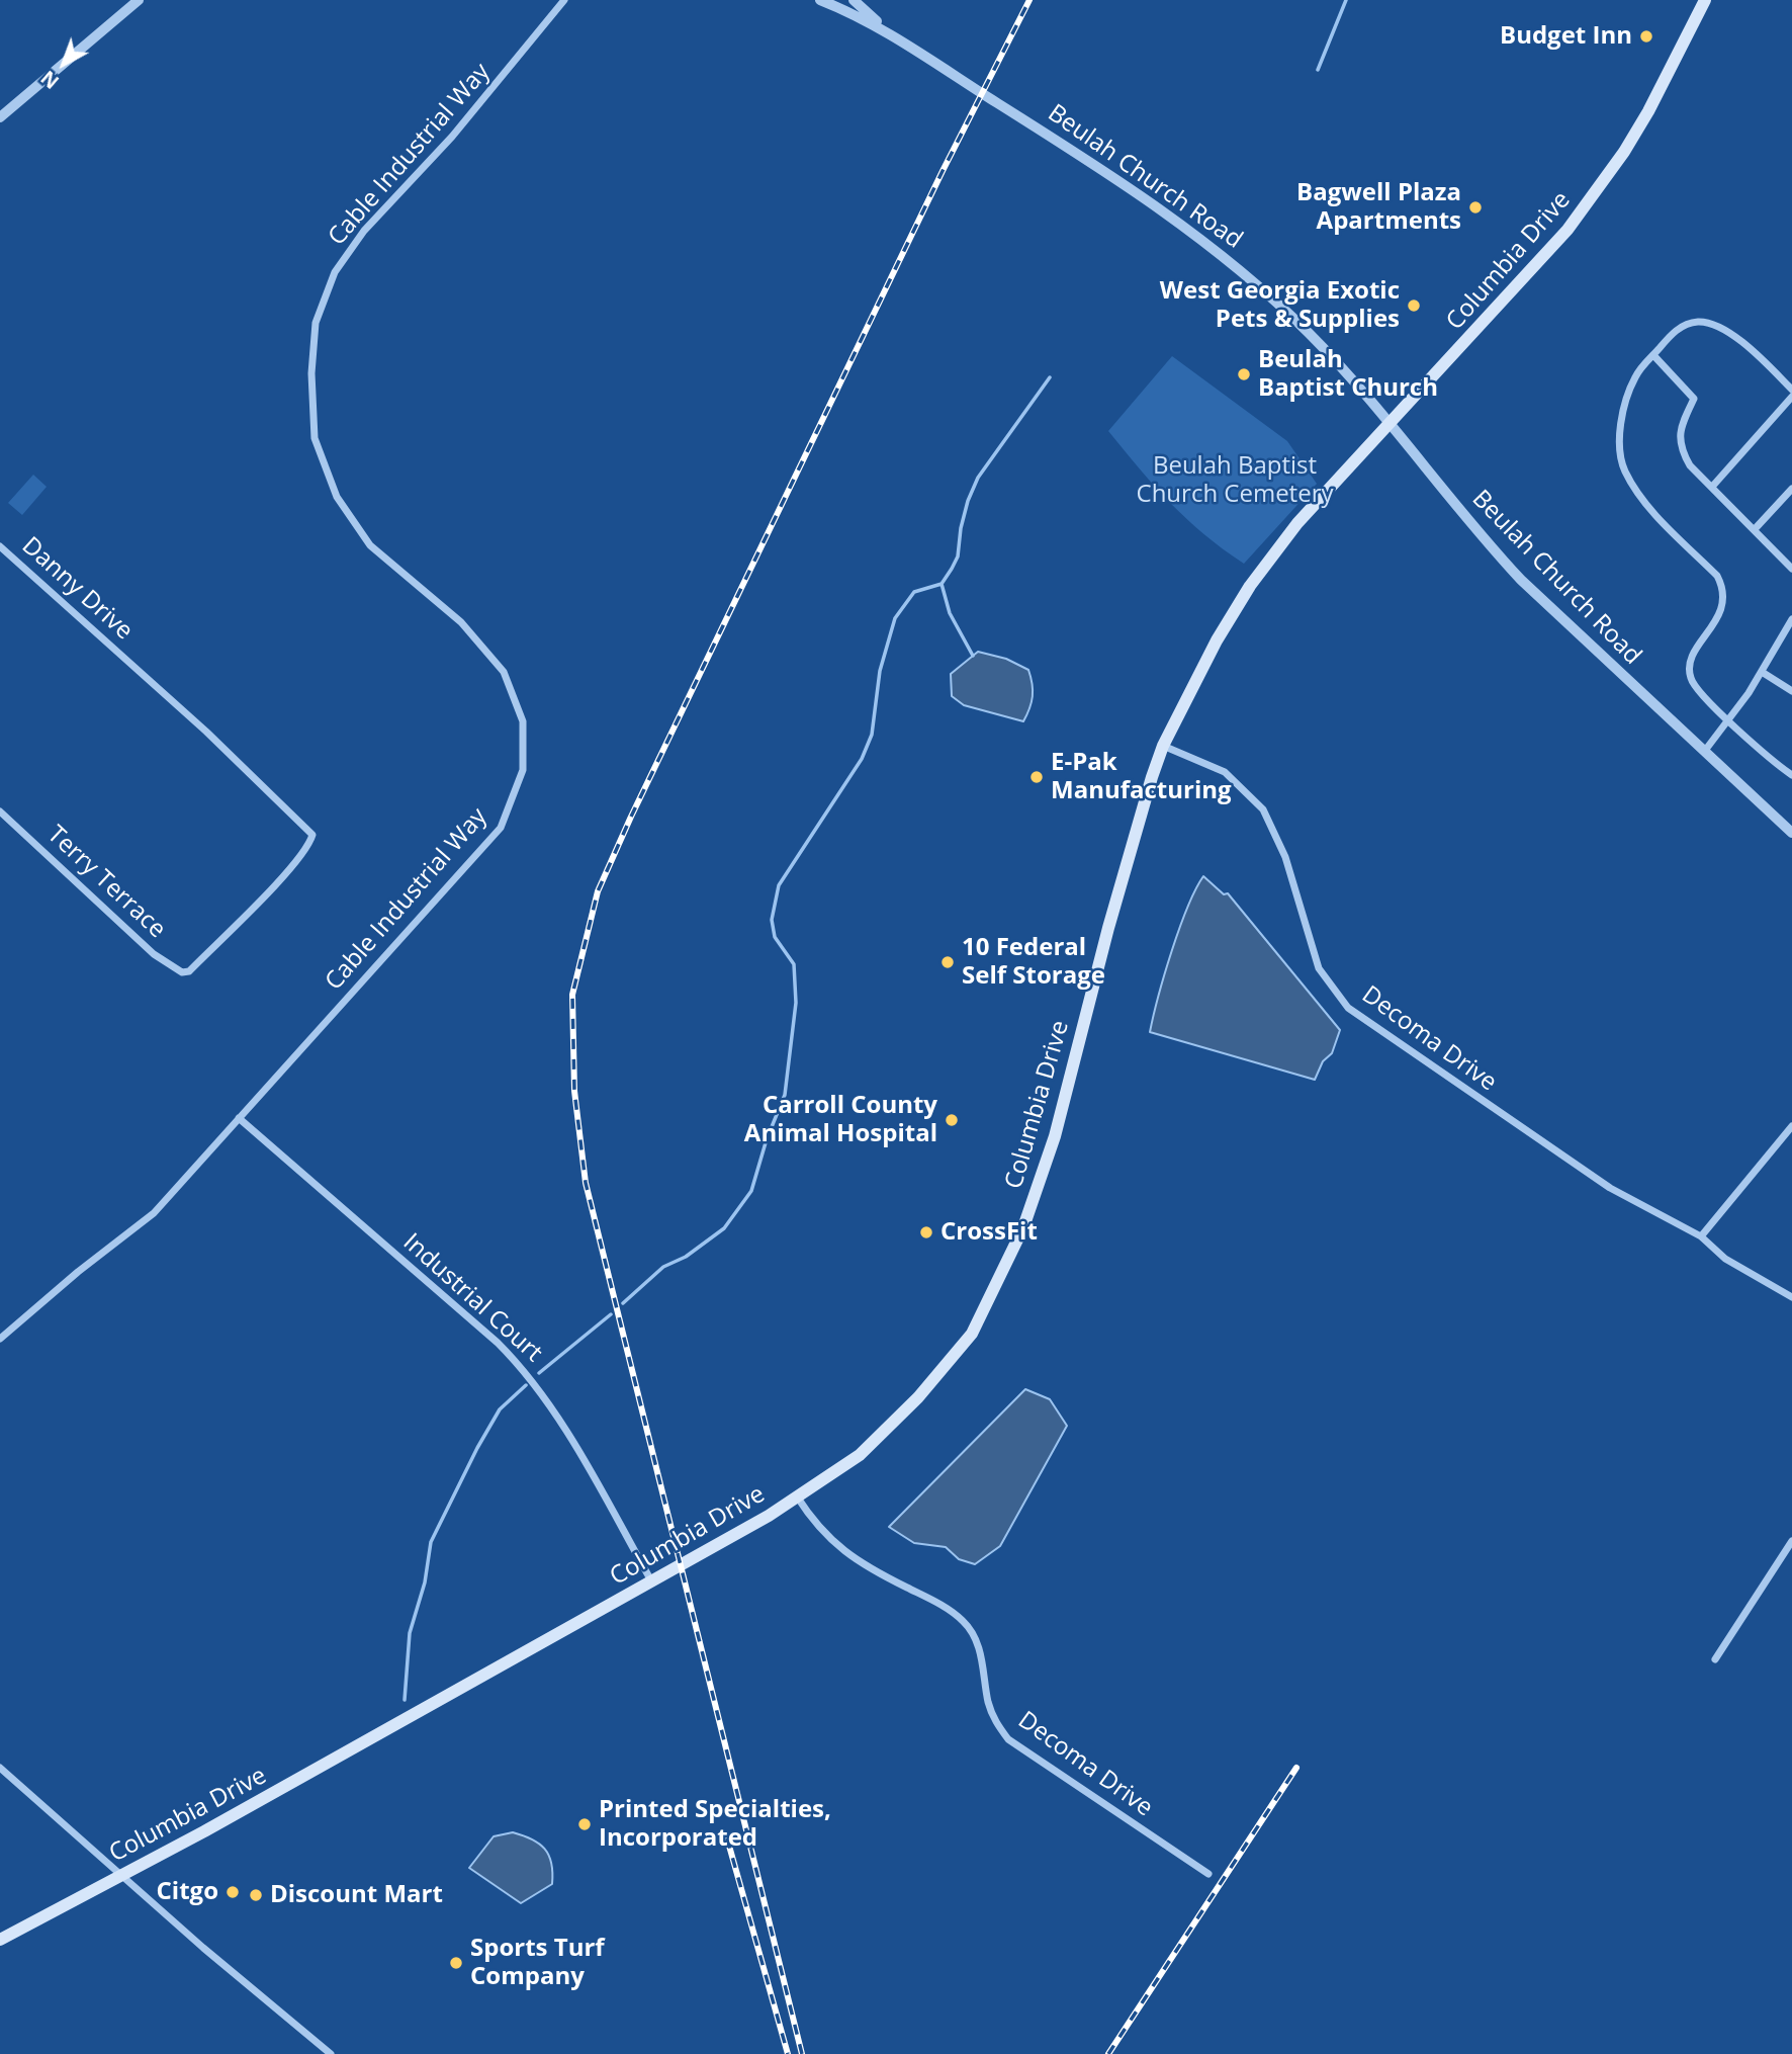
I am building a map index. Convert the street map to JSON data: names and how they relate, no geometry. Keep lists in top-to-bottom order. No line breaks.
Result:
{"streets":{"main road":["Columbia Drive"],"street":["Cable Industrial Way","Beulah Church Road","Danny Drive","Terry Terrace","Decoma Drive","Industrial Court"]},"crossings":[["Cable Industrial Way","Industrial Court"],["Beulah Church Road","Columbia Drive"],["Columbia Drive","Decoma Drive"],["Columbia Drive","Industrial Court"],["Danny Drive","Terry Terrace"]],"parks":["Beulah Baptist Church Cemetery"],"places":["Budget Inn","Bagwell Plaza Apartments","West Georgia Exotic Pets & Supplies","Beulah Baptist Church","E-Pak Manufacturing","10 Federal Self Storage","Carroll County Animal Hospital","CrossFit","Printed Specialties, Incorporated","Citgo","Discount Mart","Sports Turf Company"],"north":"bottom left"}
